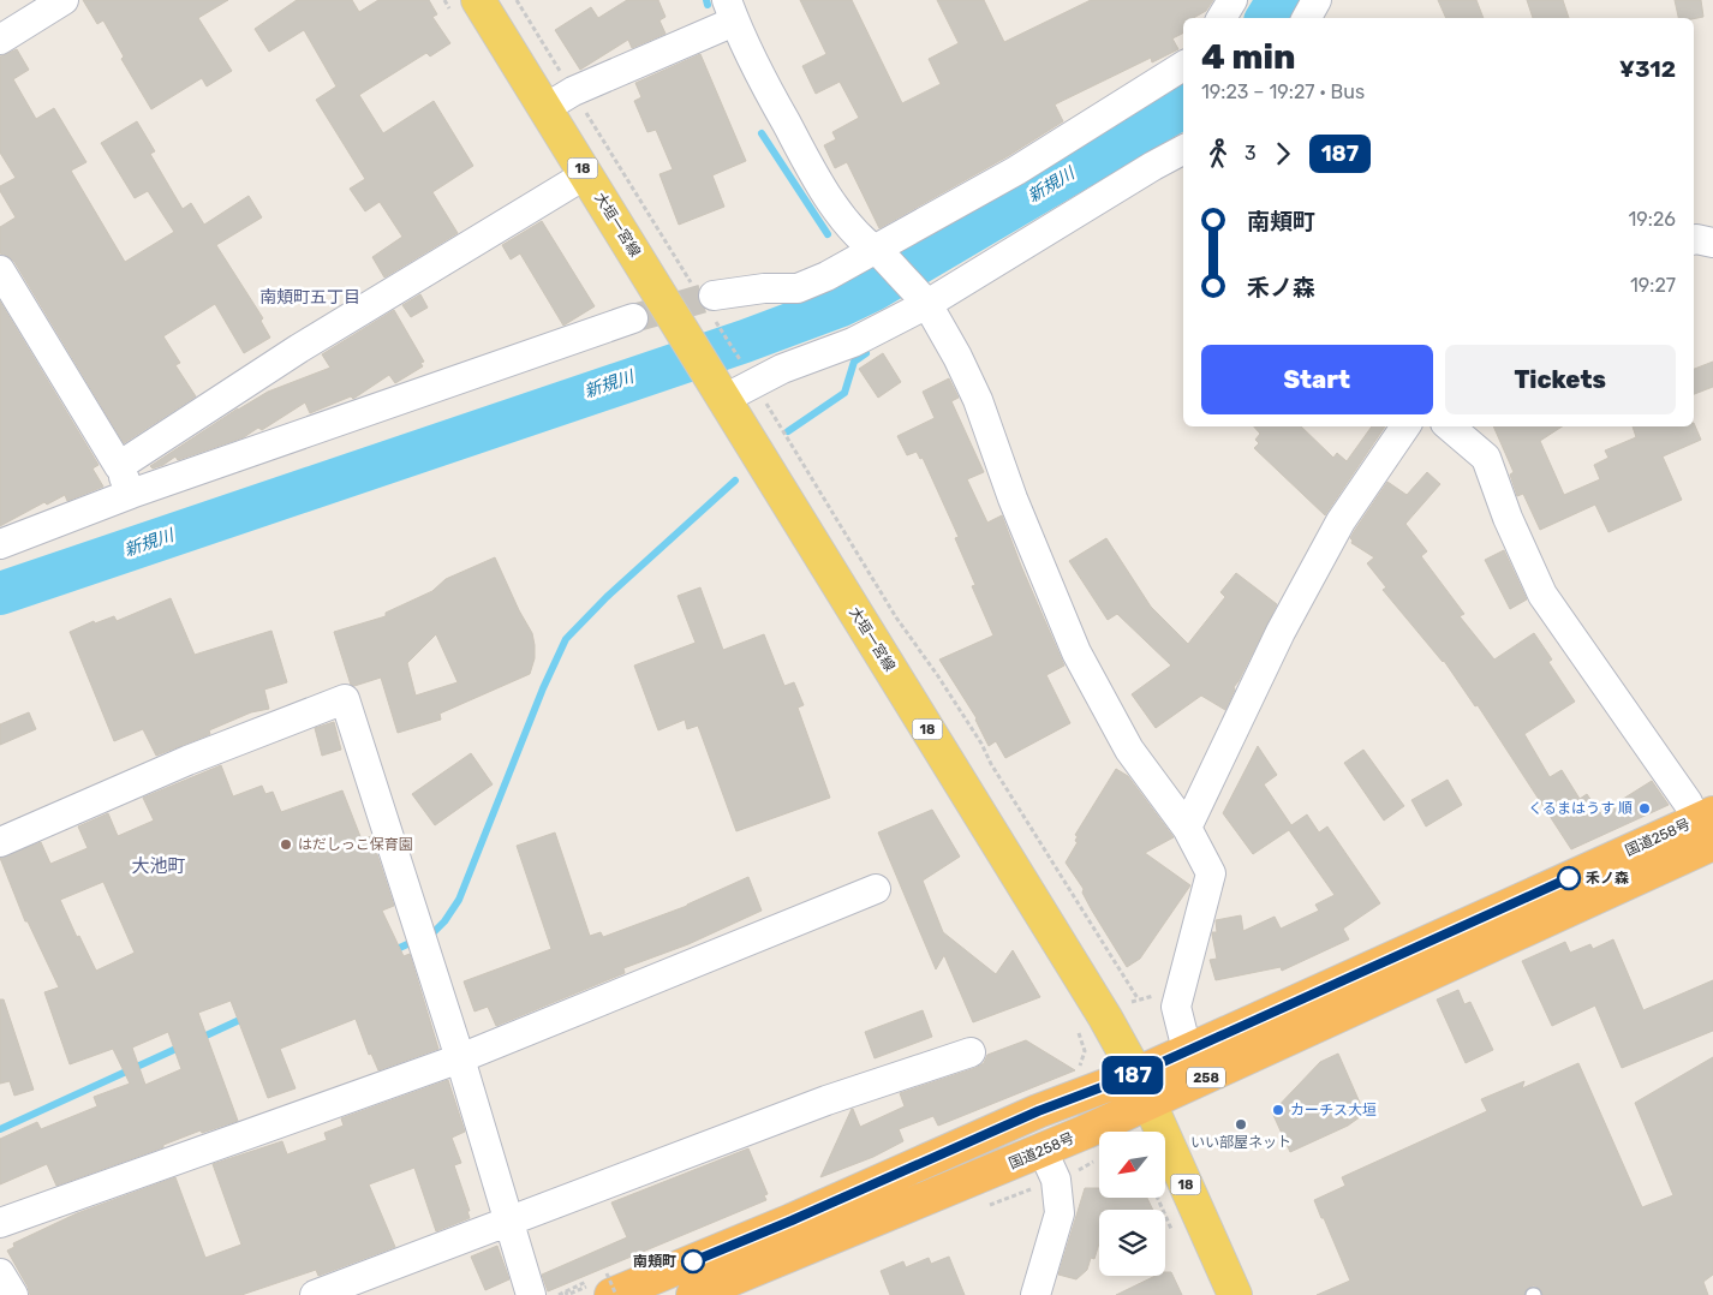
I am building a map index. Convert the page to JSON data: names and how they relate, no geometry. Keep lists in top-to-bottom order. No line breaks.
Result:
{"streets":{"highway":["国道258号","258"],"main road":["18","大垣一宮線"]},"crossings":[["大垣一宮線","国道258号"]],"districts":["南頬町五丁目","大池町"],"water":["新規川"],"places":["くるまはうす 順","はだしっこ保育園","禾ノ森","カーチス大垣","いい部屋ネット","南頬町"],"lines":["bus line 187"],"north":"bottom left","page":{"on_map":"187","heading":["4 min","19:23 – 19:27 · Bus","¥312"],"legs":["3","187"],"list":[{"name":"南頬町","value":"19:26"},{"name":"禾ノ森","value":"19:27"}],"buttons":["Start","Tickets"]}}
